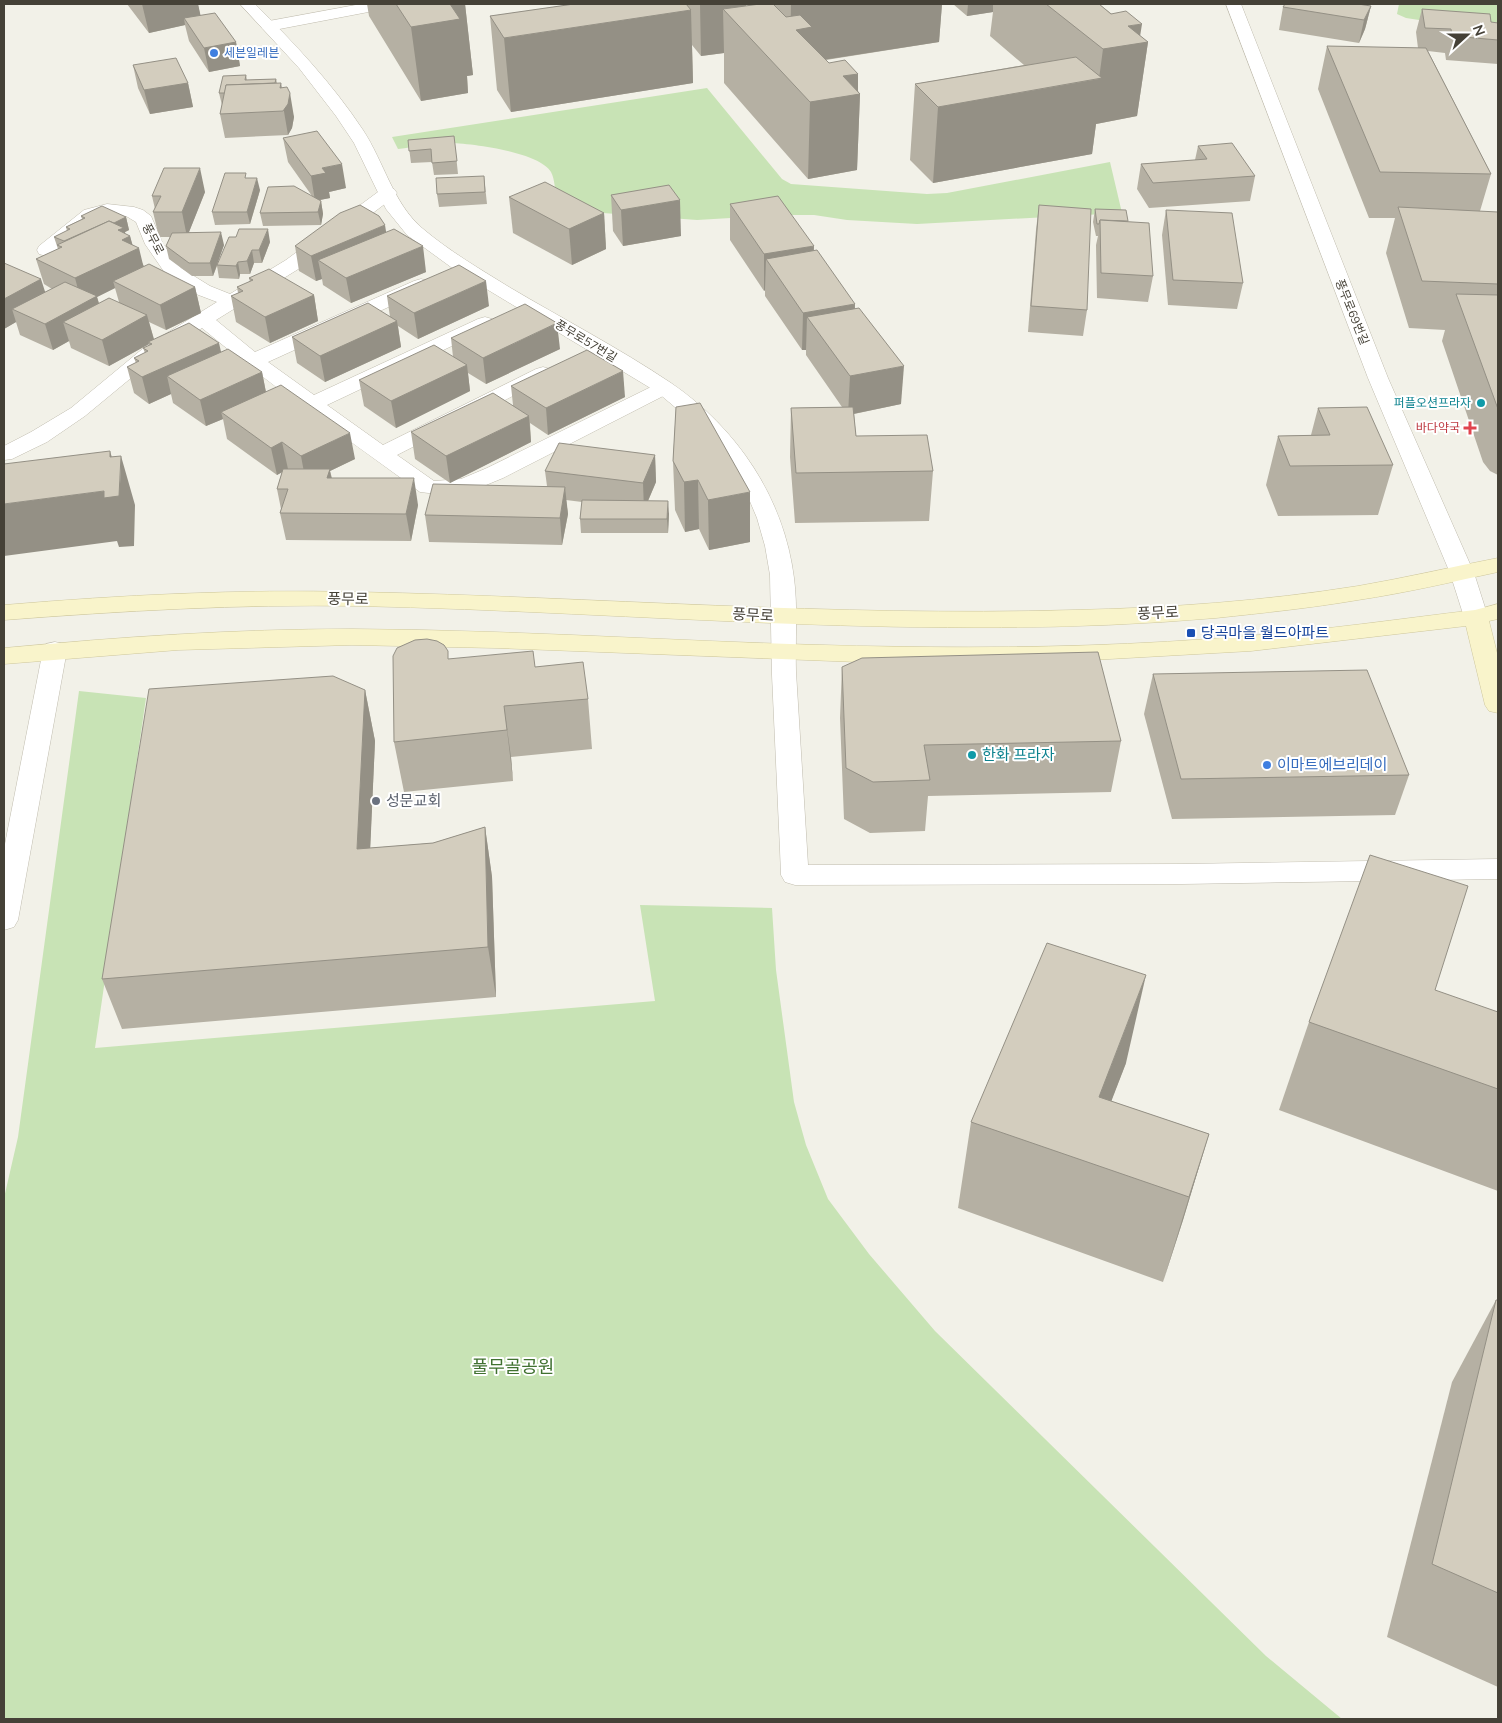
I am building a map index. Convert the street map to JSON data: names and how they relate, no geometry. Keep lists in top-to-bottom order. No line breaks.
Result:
{"streets":{"street":["풍무로","풍무로69번길","풍무로57번길"]},"crossings":[["풍무로","풍무로69번길"],["풍무로","풍무로57번길"]],"parks":["풀무골공원"],"places":{"other":["세븐일레븐","퍼플오션프라자","한화 프라자","이마트에브리데이","성문교회"],"health":["바다약국"],"transit":["당곡마을 월드아파트"]},"north":"right"}
